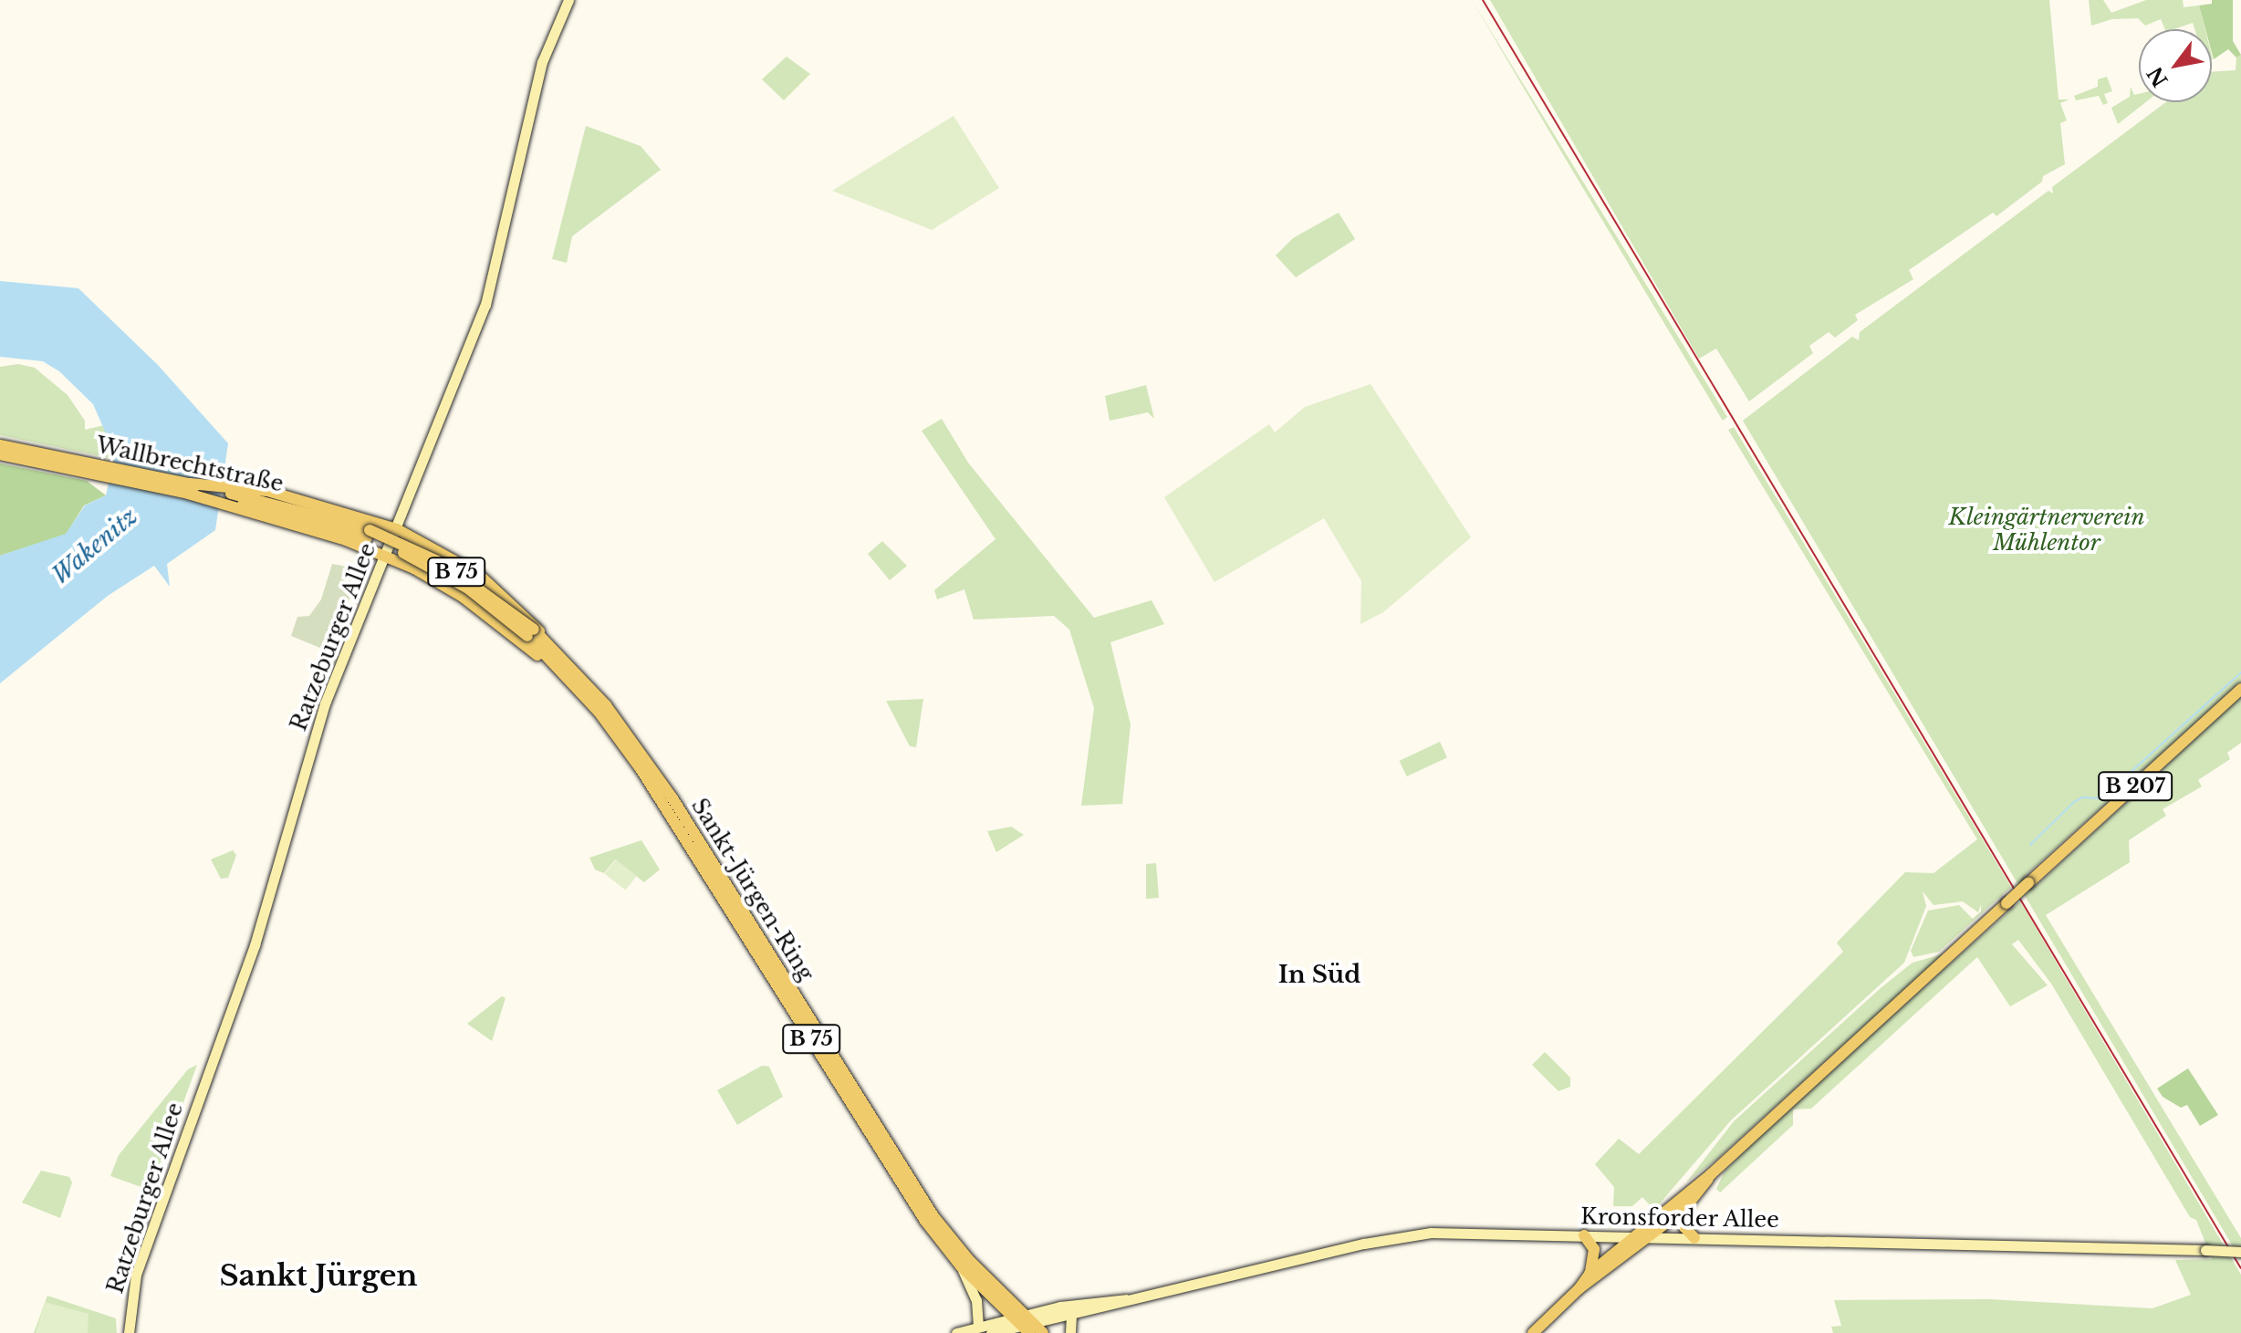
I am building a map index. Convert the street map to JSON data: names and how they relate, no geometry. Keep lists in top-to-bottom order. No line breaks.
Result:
{"streets":{"main road":["Wallbrechtstraße","B 75","Ratzeburger Allee","B 207","Sankt-Jürgen-Ring","Kronsforder Allee"]},"crossings":[["Wallbrechtstraße","Sankt-Jürgen-Ring"],["B 207","Kronsforder Allee"],["Sankt-Jürgen-Ring","Kronsforder Allee"]],"districts":["In Süd","Sankt Jürgen"],"water":["Wakenitz"],"parks":["Kleingärtnerverein Mühlentor"],"north":"bottom left"}
